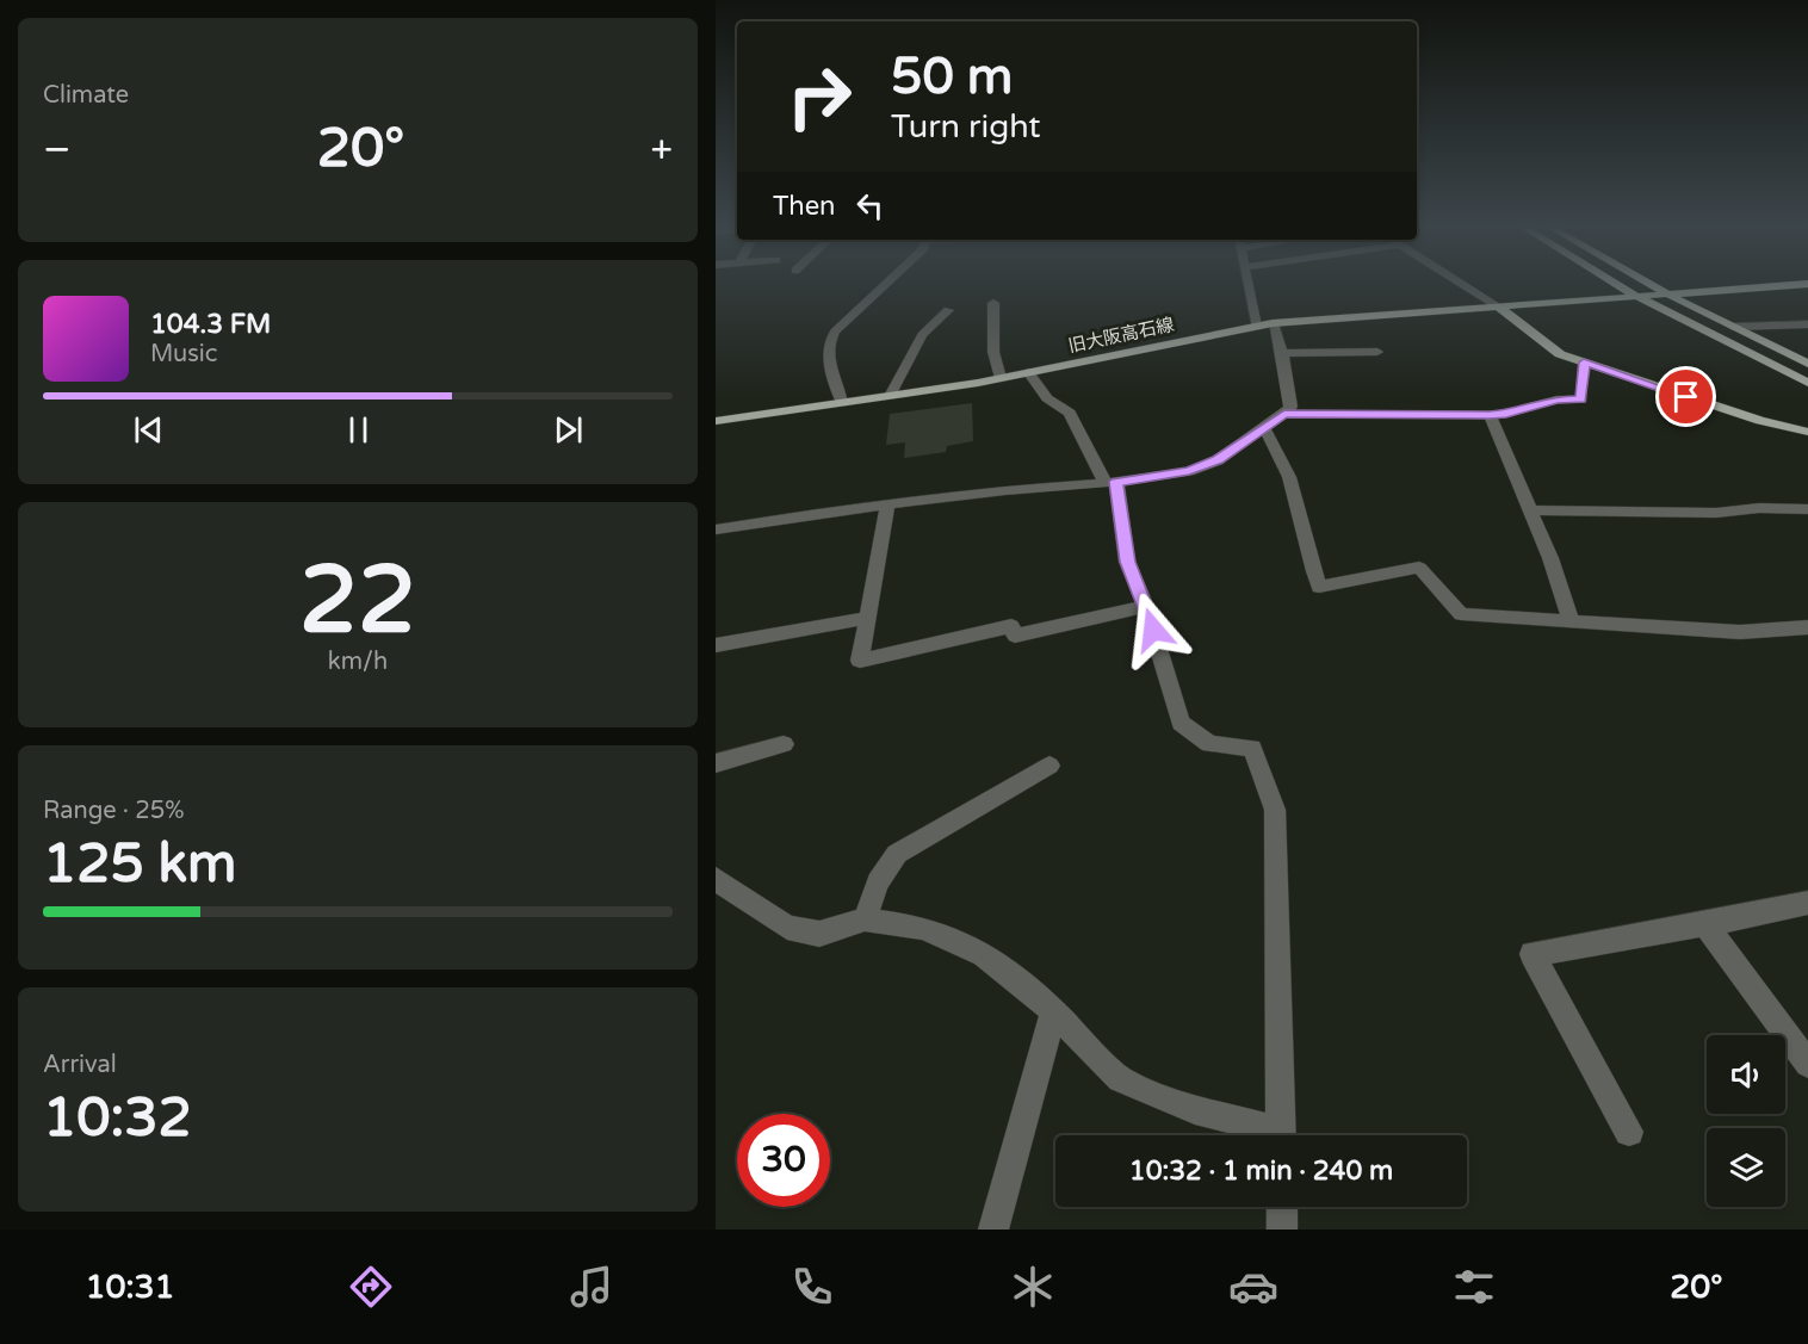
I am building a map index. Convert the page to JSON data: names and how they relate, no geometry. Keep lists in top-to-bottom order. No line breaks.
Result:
{"streets":{"main road":["旧大阪高石線"]},"page":{"tile":["Climate",["22","km/h"],["Range · 25%","125 km"],["Arrival","10:32"]],"turn":["50 m","Turn right"],"heat":["−","20°","+"],"then":"Then","song":["104.3 FM","Music"],"limit":"30","trip":"10:32 · 1 min · 240 m","tabs":["10:31","20°"]}}
